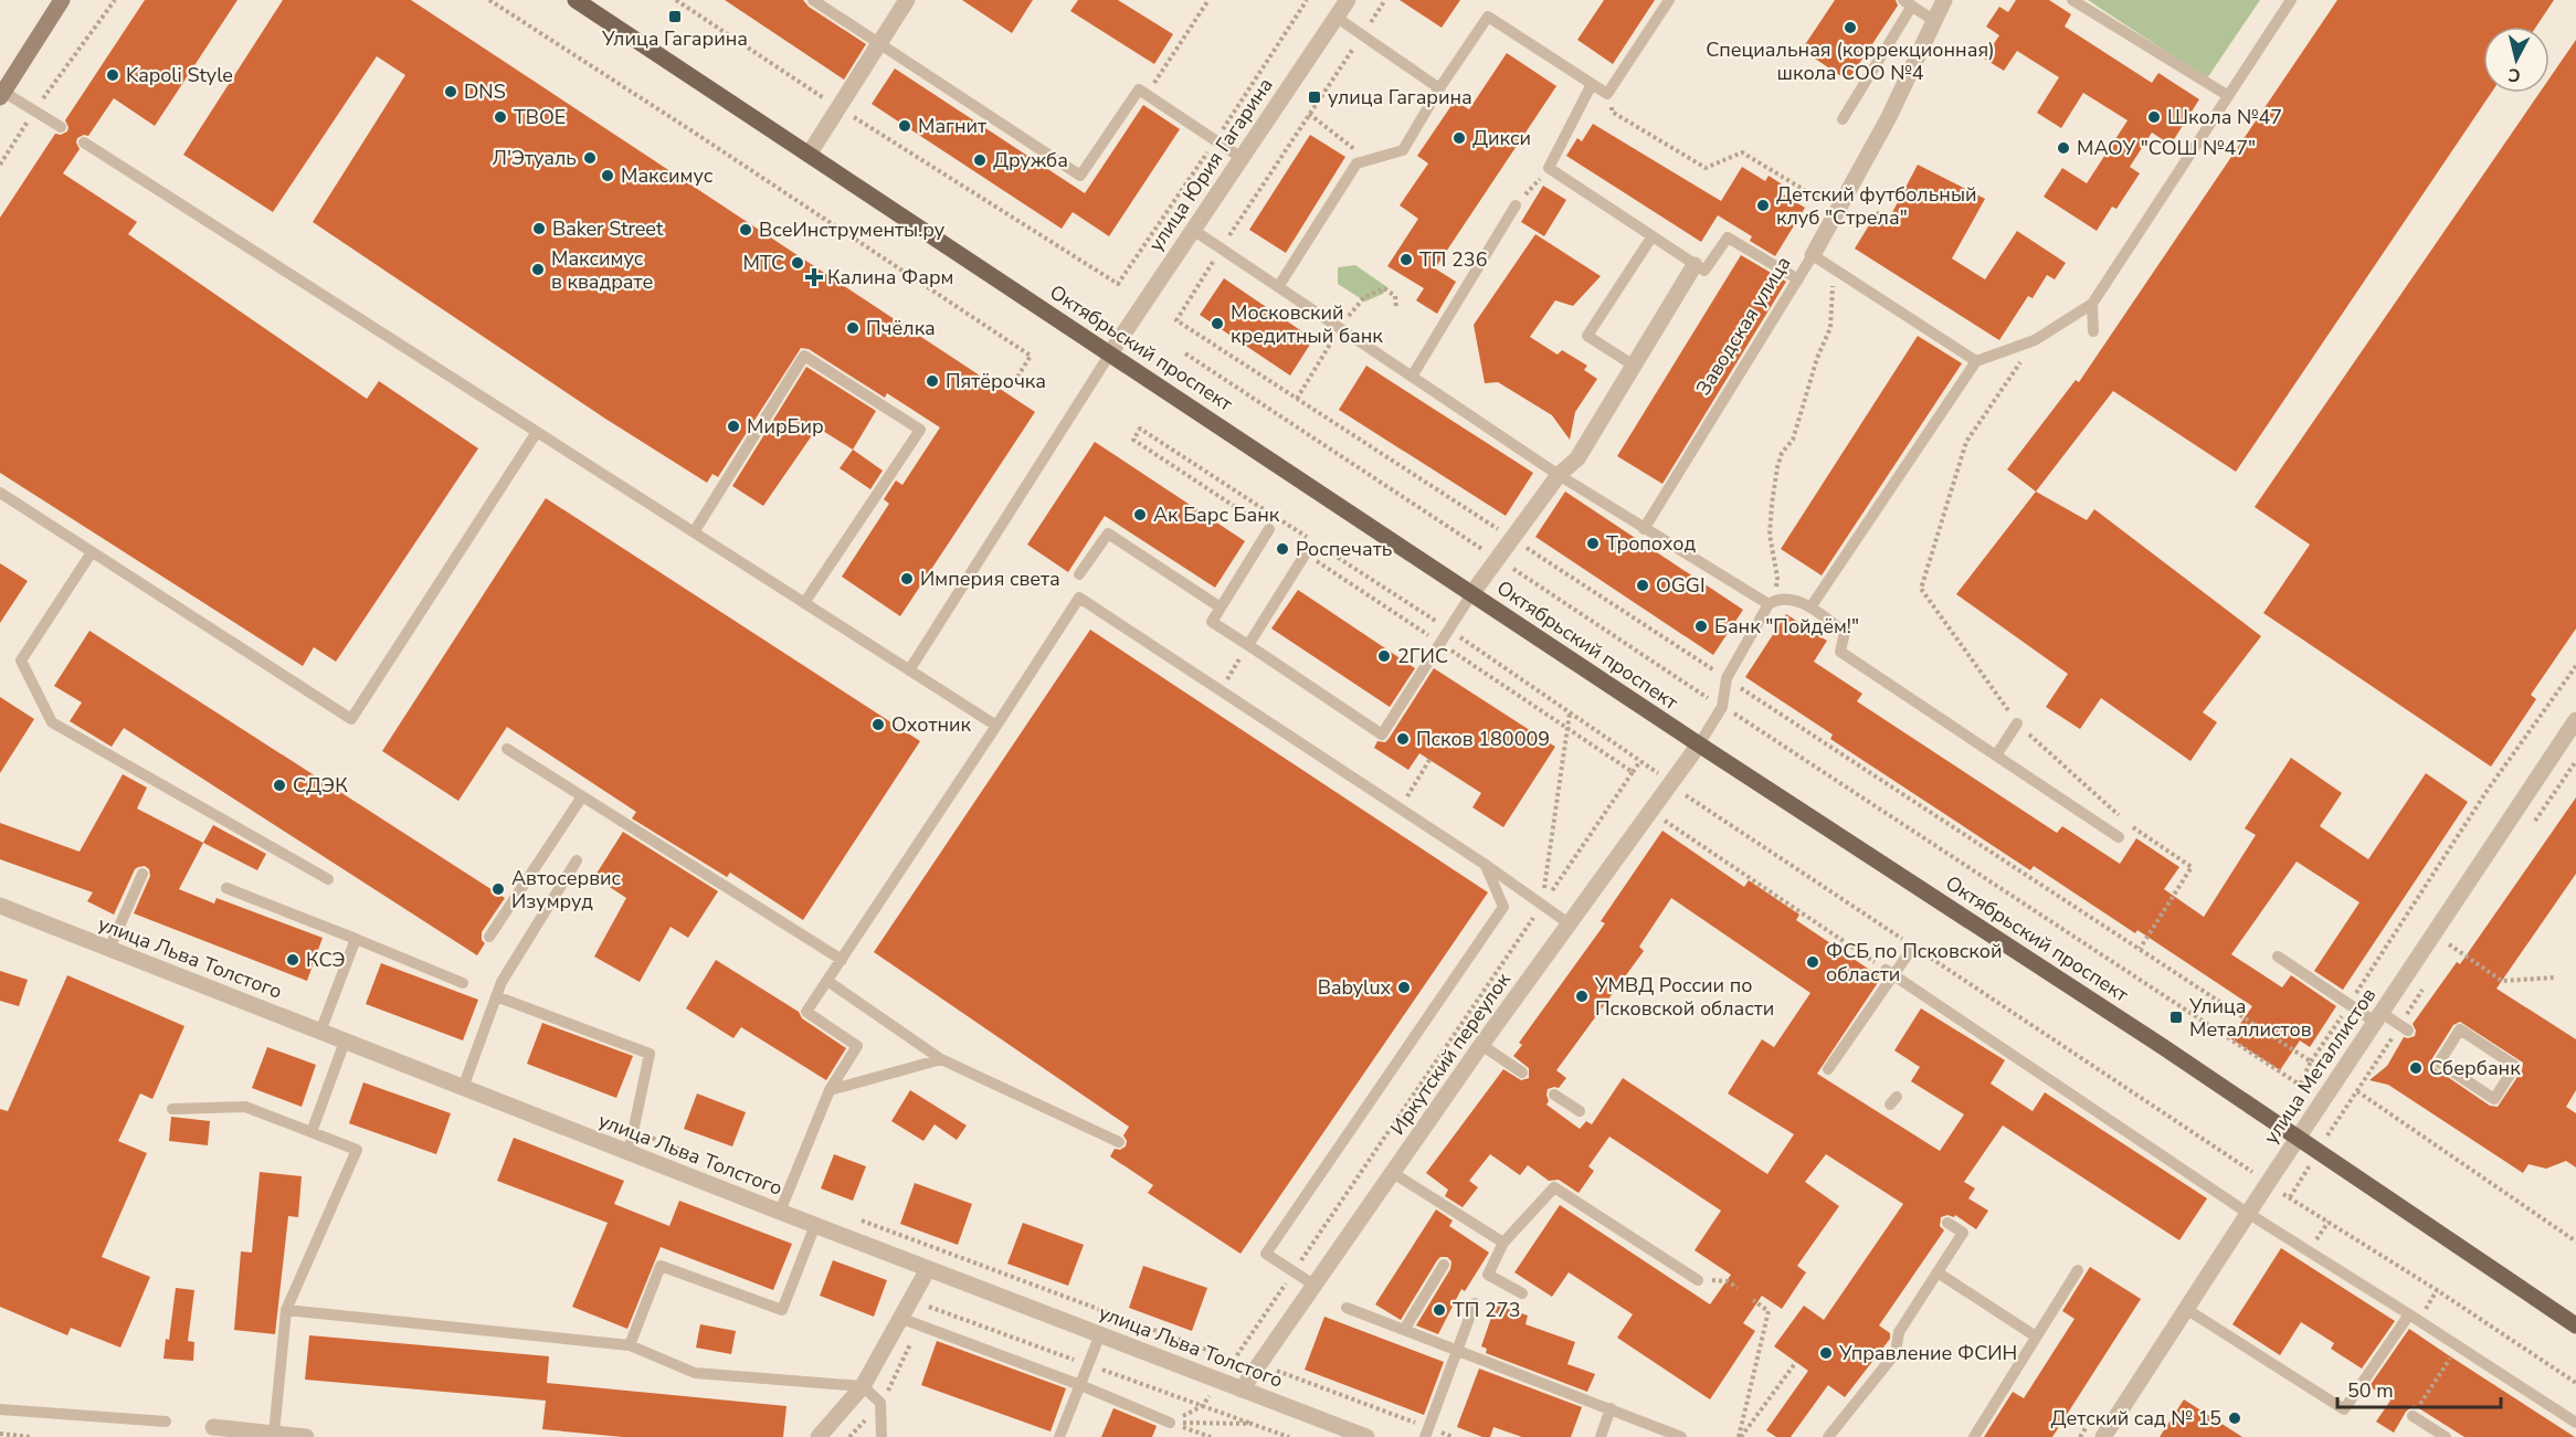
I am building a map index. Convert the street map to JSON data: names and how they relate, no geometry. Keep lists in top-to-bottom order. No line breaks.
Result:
{"streets":{"main road":["Октябрьский проспект"],"street":["улица Юрия Гагарина","Заводская улица","улица Льва Толстого","Иркутский переулок","улица Металлистов"]},"crossings":[["улица Юрия Гагарина","Октябрьский проспект"],["Октябрьский проспект","Иркутский переулок"],["Октябрьский проспект","улица Металлистов"],["улица Льва Толстого","Иркутский переулок"]],"places":{"transit":["Улица Гагарина","улица Гагарина","Улица Металлистов"],"other":["Специальная (коррекционная) школа СОО №4","Kapoli Style","DNS","ТВОЕ","Школа №47","Магнит","Дикси","МАОУ \"СОШ №47\"","Л'Этуаль","Дружба","Максимус","Детский футбольный клуб \"Стрела\"","Baker Street","ВсеИнструменты.ру","ТП 236","МТС","Максимус в квадрате","Московский кредитный банк","Пчёлка","Пятёрочка","МирБир","Ак Барс Банк","Тропоход","Роспечать","Империя света","OGGI","Банк \"Пойдём!\"","2ГИС","Охотник","Псков 180009","СДЭК","Автосервис Изумруд","КСЭ","ФСБ по Псковской области","Babylux","УМВД России по Псковской области","Сбербанк","ТП 273","Управление ФСИН","Детский сад № 15"],"health":["Калина Фарм"]},"scale_bar":"50 m","north":"bottom"}
